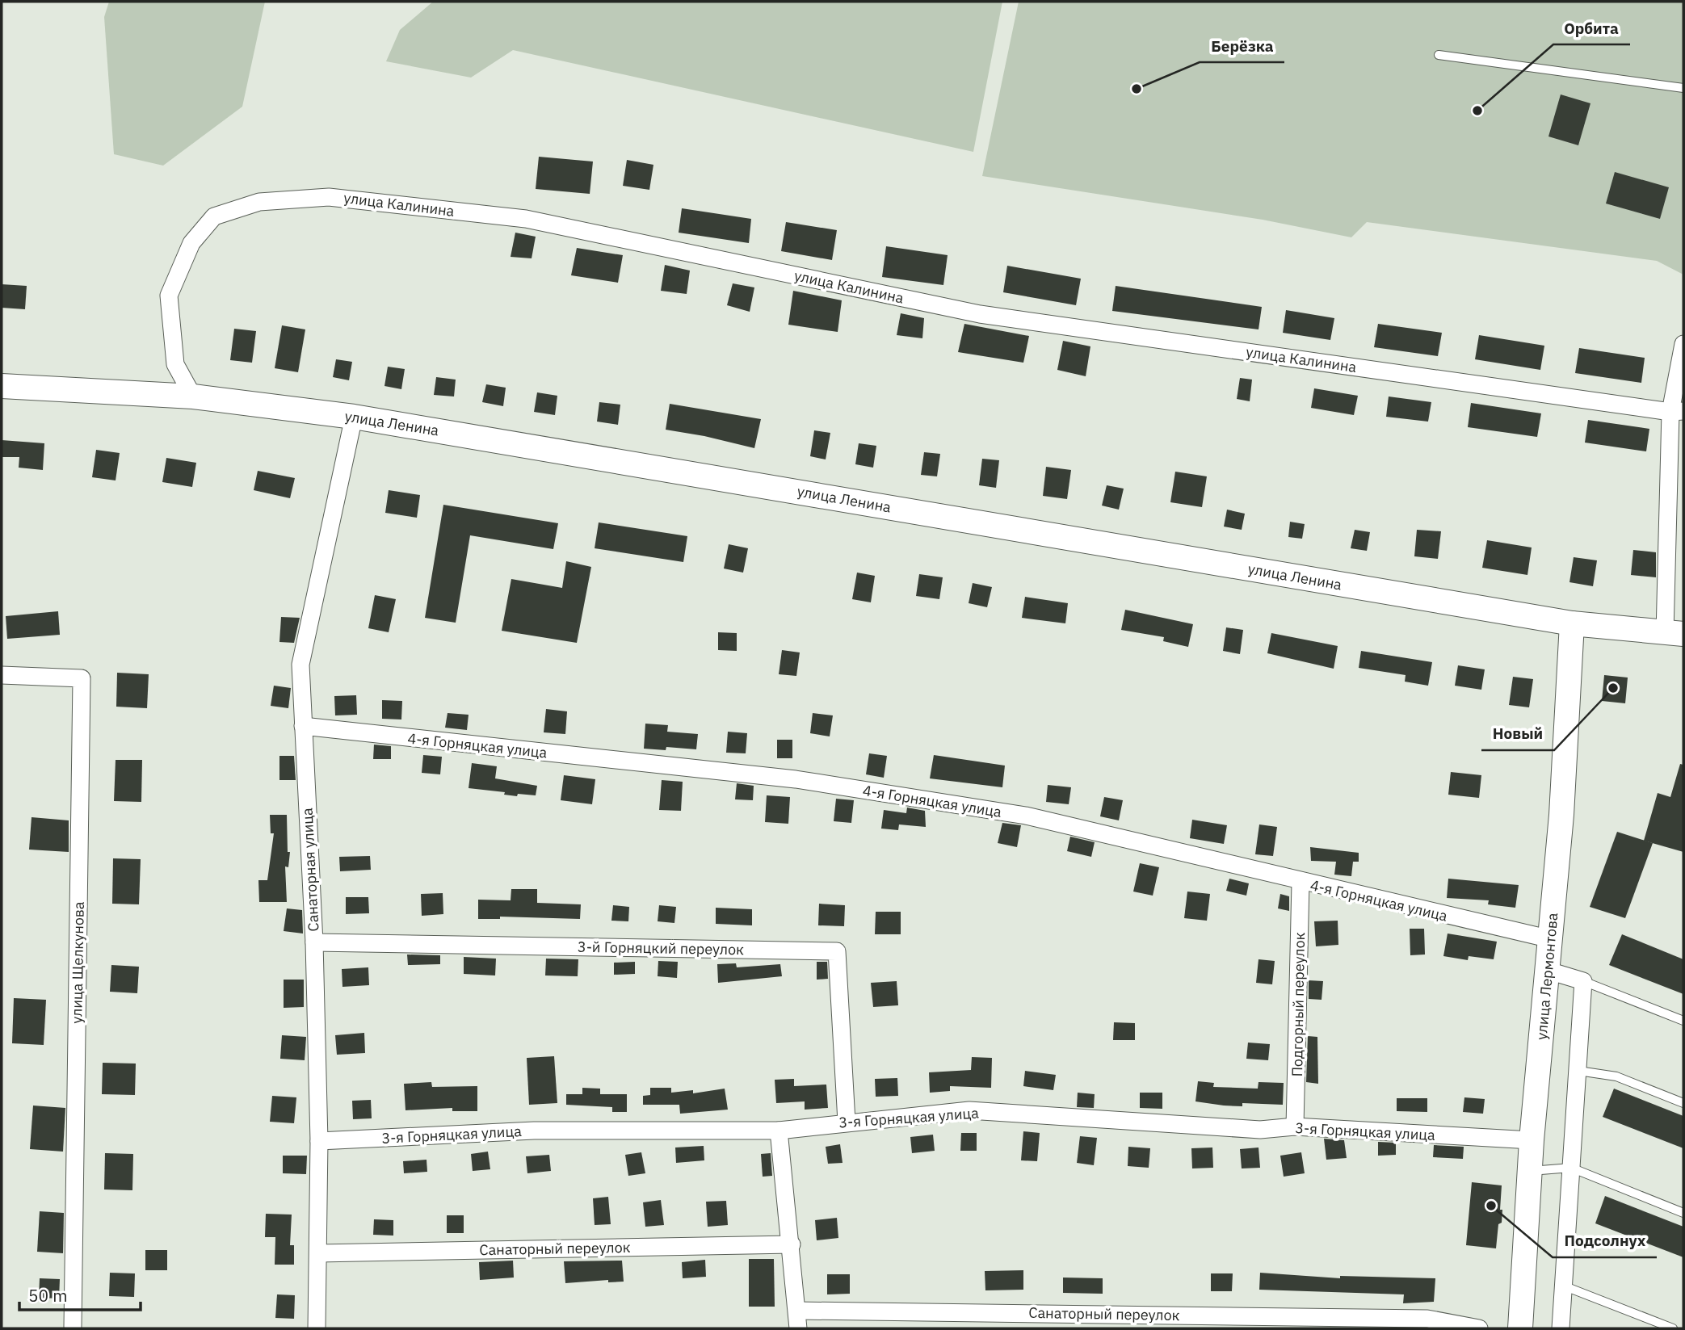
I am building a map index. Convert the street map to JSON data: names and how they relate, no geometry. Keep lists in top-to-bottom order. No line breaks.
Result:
{"streets":{"main road":["улица Ленина","улица Лермонтова"],"street":["улица Калинина","4-я Горняцкая улица","Санаторная улица","3-й Горняцкий переулок","улица Щелкунова","Подгорный переулок","3-я Горняцкая улица","Санаторный переулок"]},"crossings":[["улица Калинина","улица Ленина"],["улица Ленина","Санаторная улица"],["улица Ленина","улица Лермонтова"],["4-я Горняцкая улица","Санаторная улица"],["4-я Горняцкая улица","улица Лермонтова"],["4-я Горняцкая улица","Подгорный переулок"],["Санаторная улица","3-й Горняцкий переулок"],["Санаторная улица","3-я Горняцкая улица"],["Санаторная улица","Санаторный переулок"],["3-й Горняцкий переулок","3-я Горняцкая улица"],["улица Лермонтова","3-я Горняцкая улица"],["Подгорный переулок","3-я Горняцкая улица"]],"places":["Берёзка","Орбита","Новый","Подсолнух"],"scale_bar":"50 m"}
